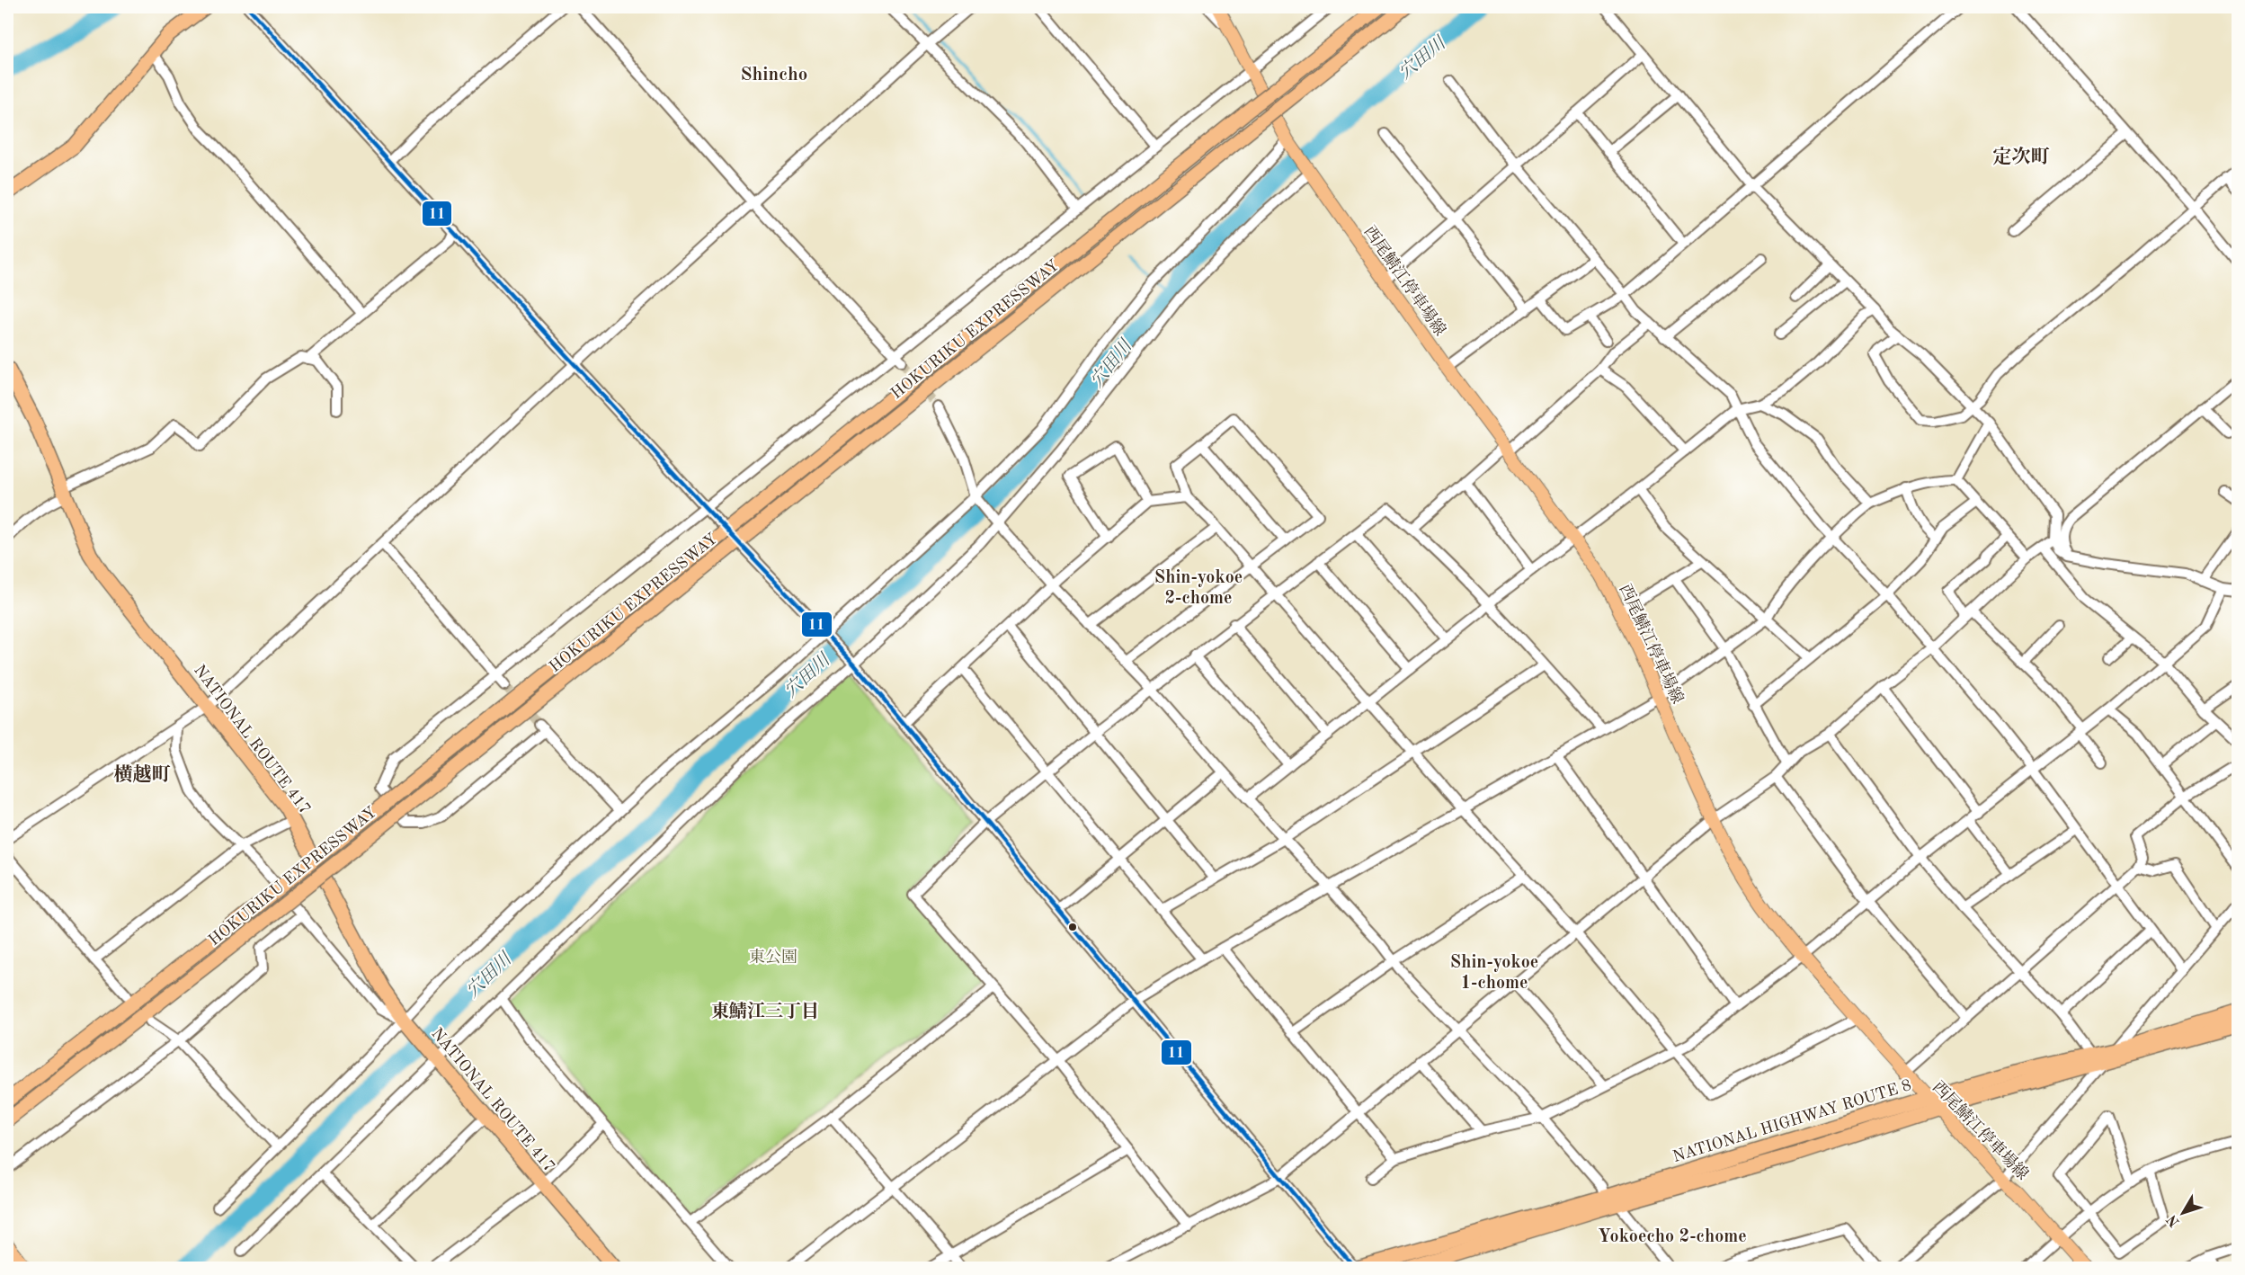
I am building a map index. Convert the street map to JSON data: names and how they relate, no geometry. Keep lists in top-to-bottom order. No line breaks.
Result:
{"streets":{"highway":["HOKURIKU EXPRESSWAY","NATIONAL ROUTE 417","NATIONAL HIGHWAY ROUTE 8"],"main road":["西尾鯖江停車場線"]},"crossings":[["西尾鯖江停車場線","NATIONAL HIGHWAY ROUTE 8"]],"districts":["Shincho","定次町","Shin-yokoe 2-chome","横越町","Shin-yokoe 1-chome","東鯖江三丁目","Yokoecho 2-chome"],"water":["穴田川"],"parks":["東公園"],"lines":["transit line 11"],"north":"bottom left"}
